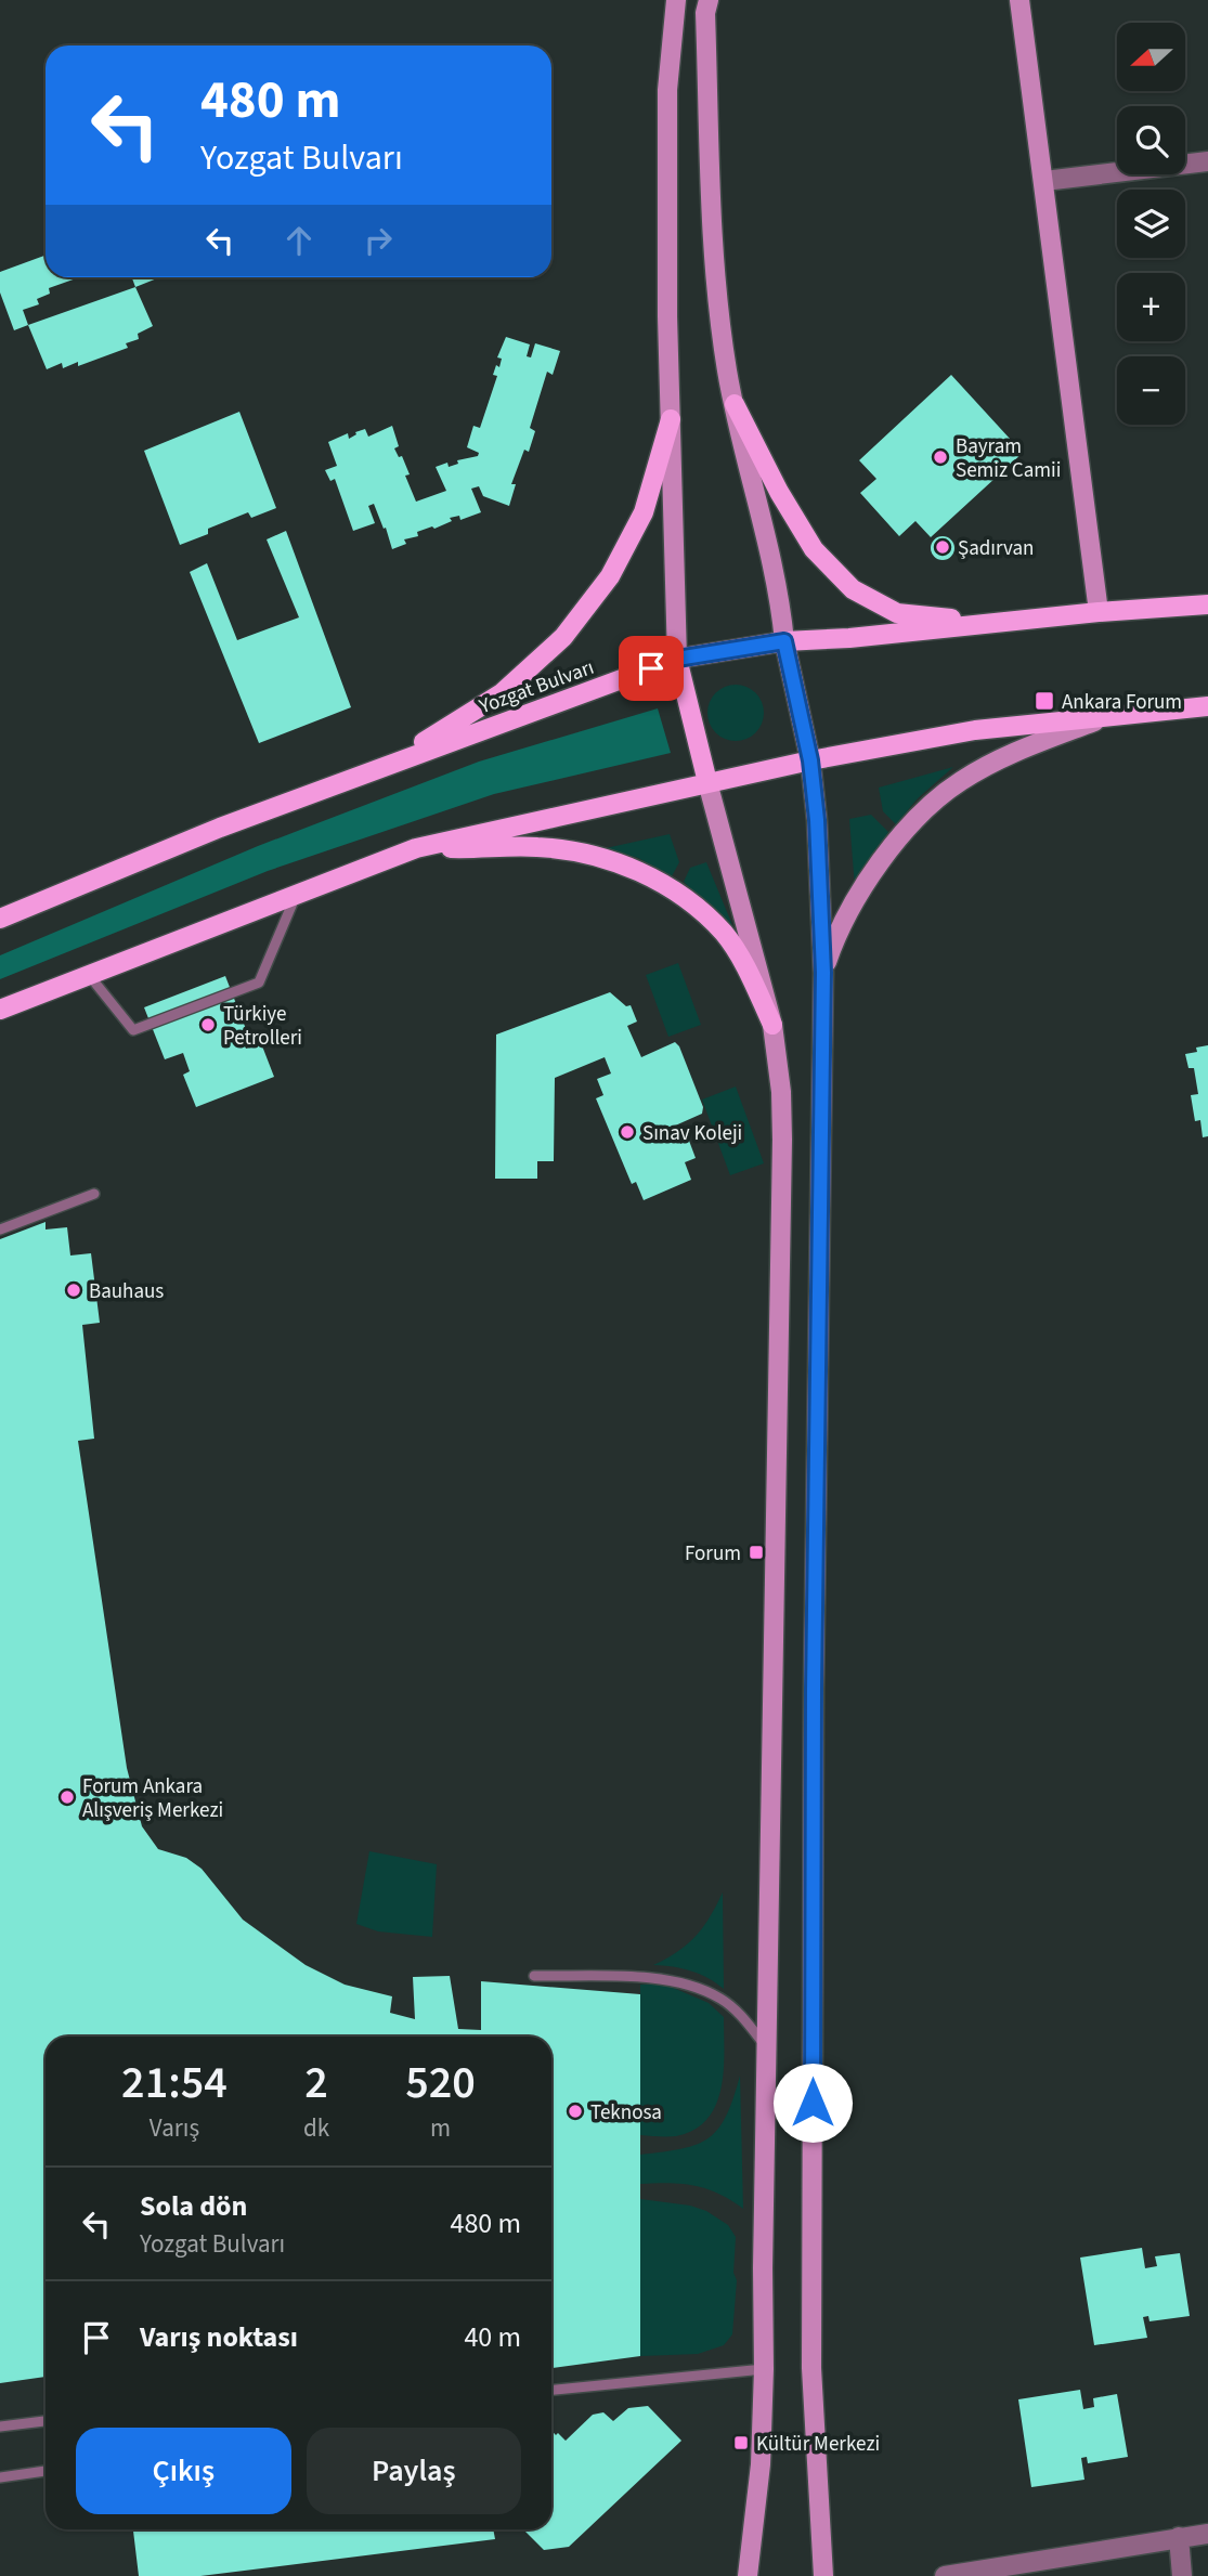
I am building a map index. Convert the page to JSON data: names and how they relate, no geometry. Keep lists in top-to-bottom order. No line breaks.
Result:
{"streets":{"main road":["Yozgat Bulvarı"]},"places":{"other":["Bayram Semiz Camii","Şadırvan","Türkiye Petrolleri","Sınav Koleji","Bauhaus","Forum Ankara Alışveriş Merkezi","Teknosa"],"transit":["Ankara Forum","Forum","Kültür Merkezi"]},"north":"left","page":{"map_buttons":["+","−"],"turn":["480 m","Yozgat Bulvarı"],"eta":["21:54","Varış","2","dk","520","m"],"list":[{"name":"Sola dön","note":"Yozgat Bulvarı","value":"480 m"},{"name":"Varış noktası","value":"40 m"}],"buttons":["Çıkış","Paylaş"]}}
